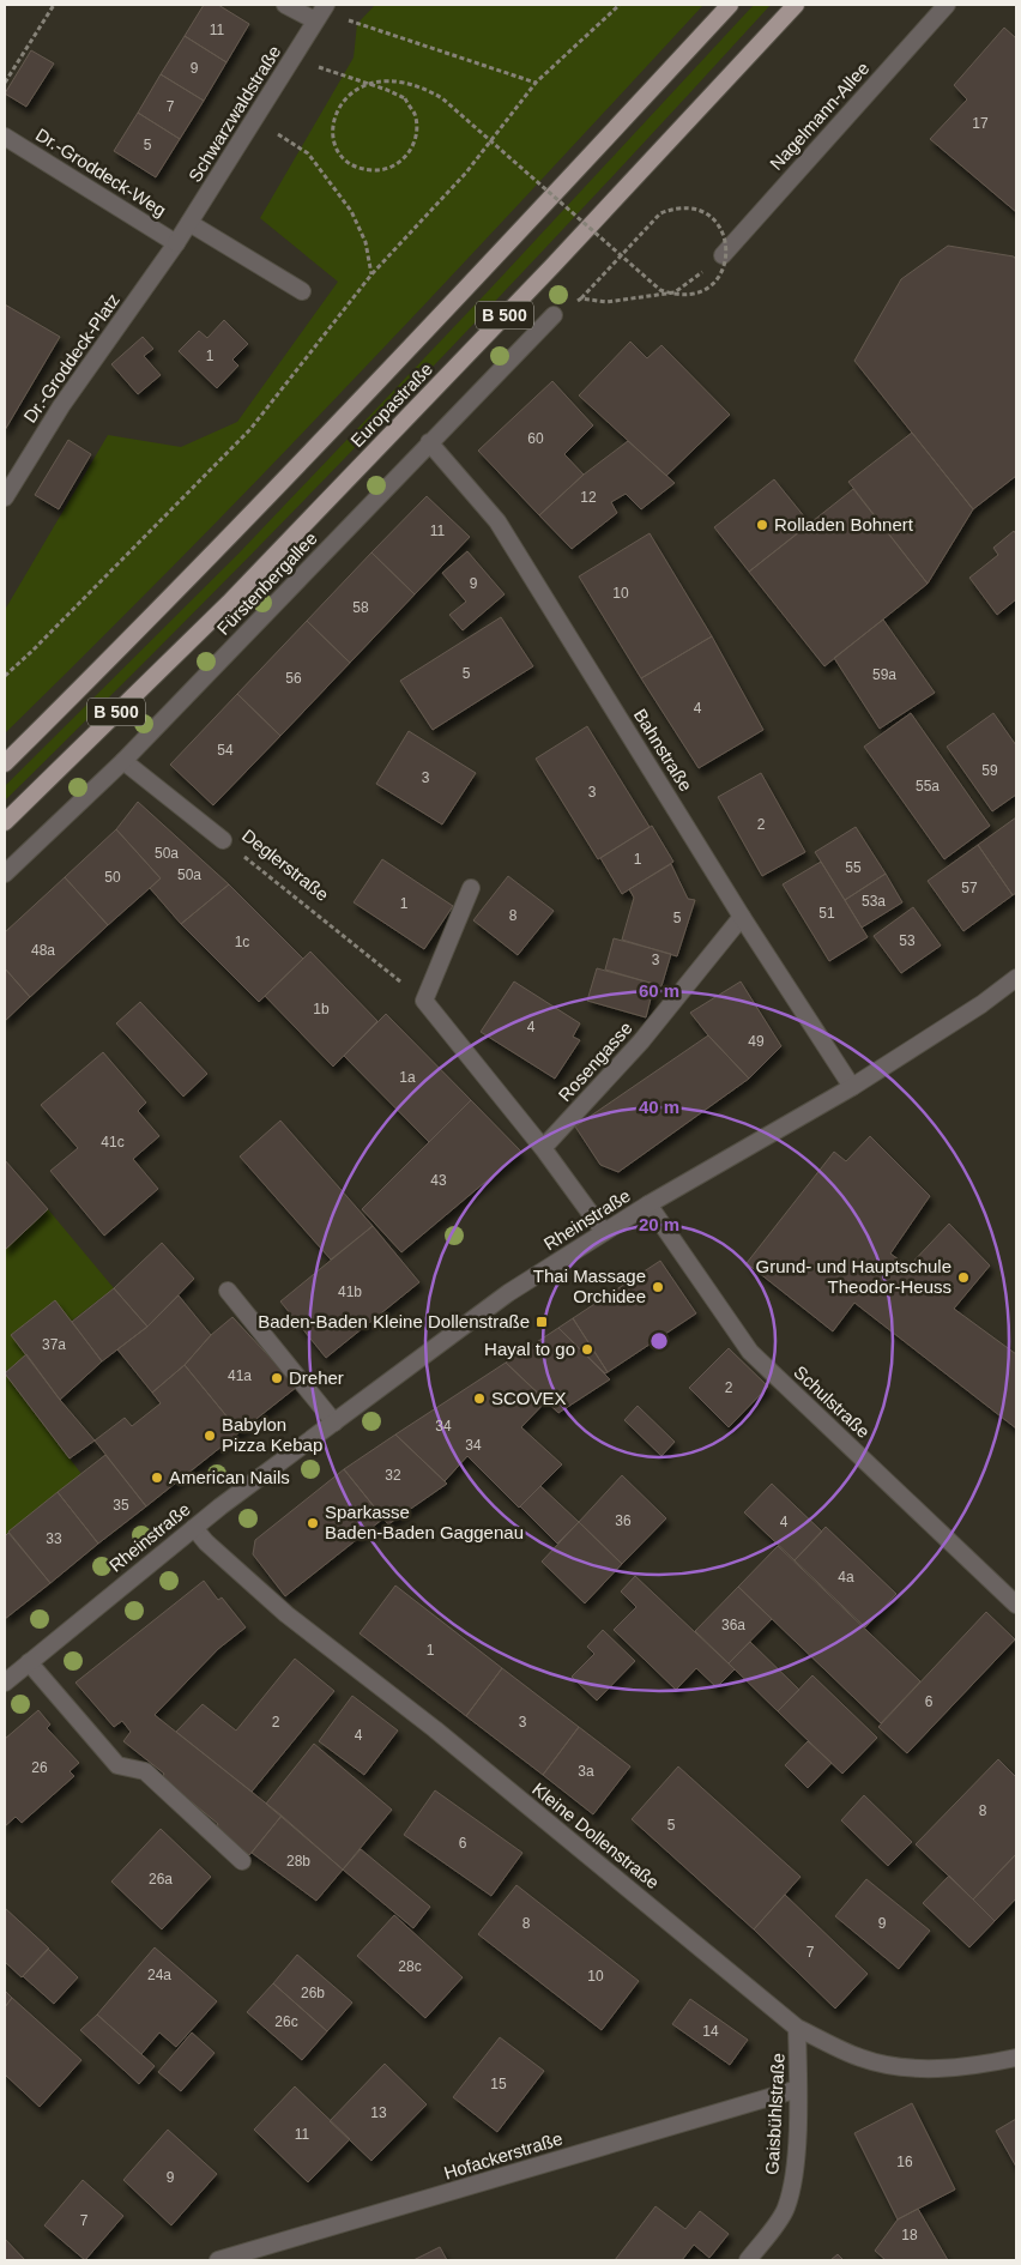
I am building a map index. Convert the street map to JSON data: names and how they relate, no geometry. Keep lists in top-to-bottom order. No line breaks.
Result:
{"streets":{"main road":["B 500","Europastraße"],"street":["Schwarzwaldstraße","Nagelmann-Allee","Dr.-Groddeck-Weg","Dr.-Groddeck-Platz","Fürstenbergallee","Bahnstraße","Deglerstraße","Rosengasse","Rheinstraße","Schulstraße","Kleine Dollenstraße","Gaisbühlstraße","Hofackerstraße"]},"crossings":[["Schwarzwaldstraße","Dr.-Groddeck-Weg"],["Schwarzwaldstraße","Dr.-Groddeck-Platz"],["Dr.-Groddeck-Weg","Dr.-Groddeck-Platz"],["Fürstenbergallee","Bahnstraße"],["Fürstenbergallee","Deglerstraße"],["Bahnstraße","Rosengasse"],["Bahnstraße","Rheinstraße"],["Rheinstraße","Schulstraße"],["Rheinstraße","Kleine Dollenstraße"],["Kleine Dollenstraße","Gaisbühlstraße"],["Gaisbühlstraße","Hofackerstraße"]],"places":{"other":["Rolladen Bohnert","Grund- und Hauptschule Theodor-Heuss","Thai Massage Orchidee","Hayal to go","Dreher","SCOVEX","Babylon Pizza Kebap","American Nails","Sparkasse Baden-Baden Gaggenau"],"transit":["Baden-Baden Kleine Dollenstraße"]},"house_numbers":["11","9","7","17","5","1","60","12","11","9","10","58","5","59a","56","4","54","59","3","55a","3","2","50a","1","55","50a","50","57","53a","1","51","8","5","53","1c","48a","3","1b","4","49","1a","41c","43","41b","37a","41a","2","34","34","32","35","36","4","33","4a","36a","1","6","2","3","4","26","3a","8","5","6","28b","26a","8","9","7","28c","24a","10","26b","26c","14","15","13","11","16","9","7","18"],"rings":["60 m","40 m","20 m"]}
